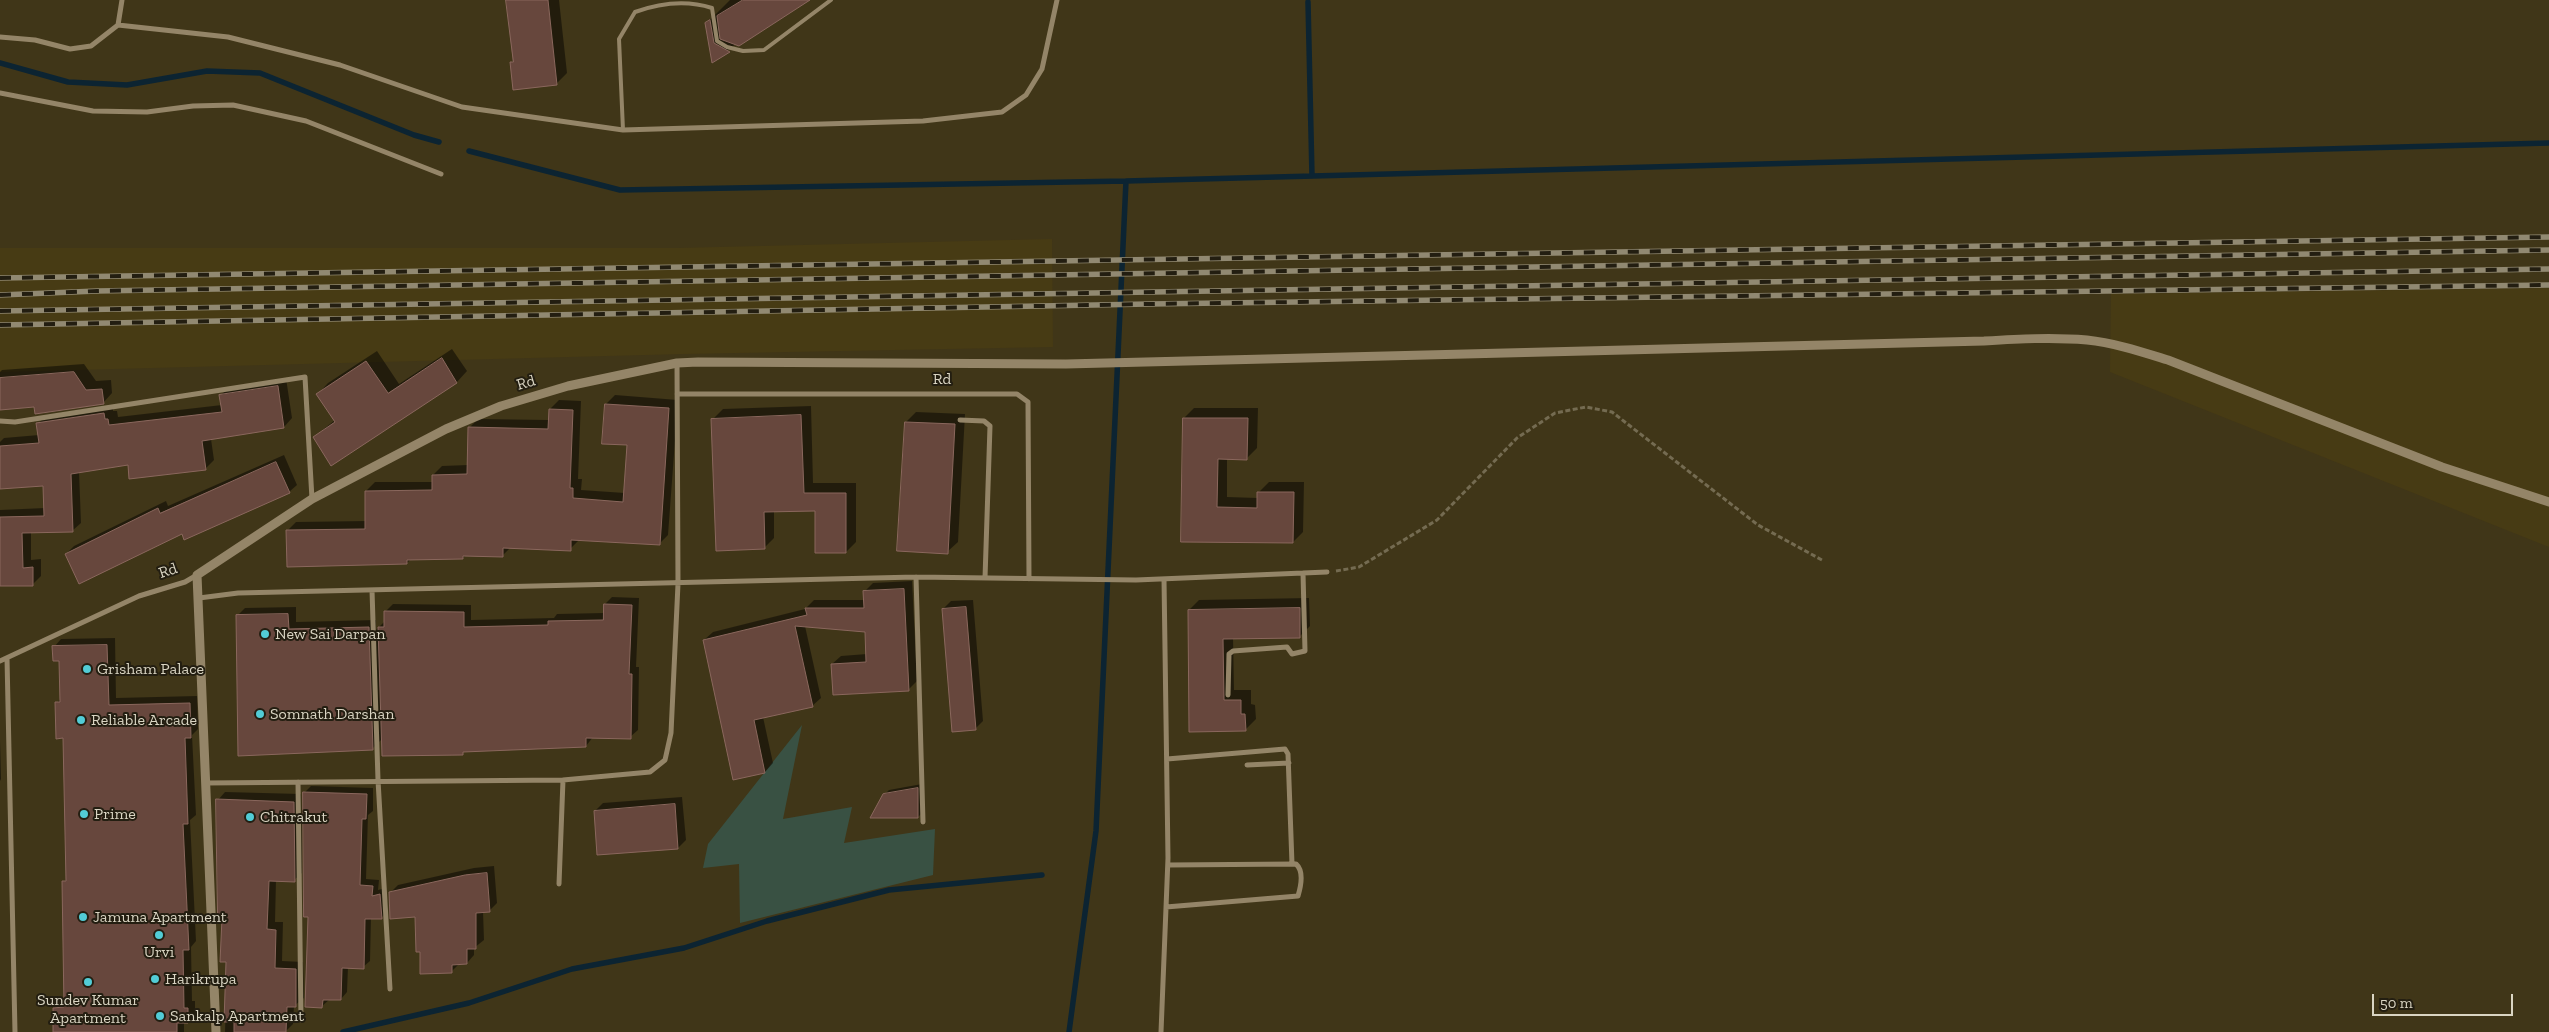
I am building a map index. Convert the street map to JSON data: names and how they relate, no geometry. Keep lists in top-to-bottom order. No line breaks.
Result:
{"streets":{"street":["Rd"]},"places":["New Sai Darpan","Grisham Palace","Somnath Darshan","Reliable Arcade","Prime","Chitrakut","Jamuna Apartment","Urvi","Harikrupa","Sundev Kumar Apartment","Sankalp Apartment"],"scale_bar":"50 m"}
